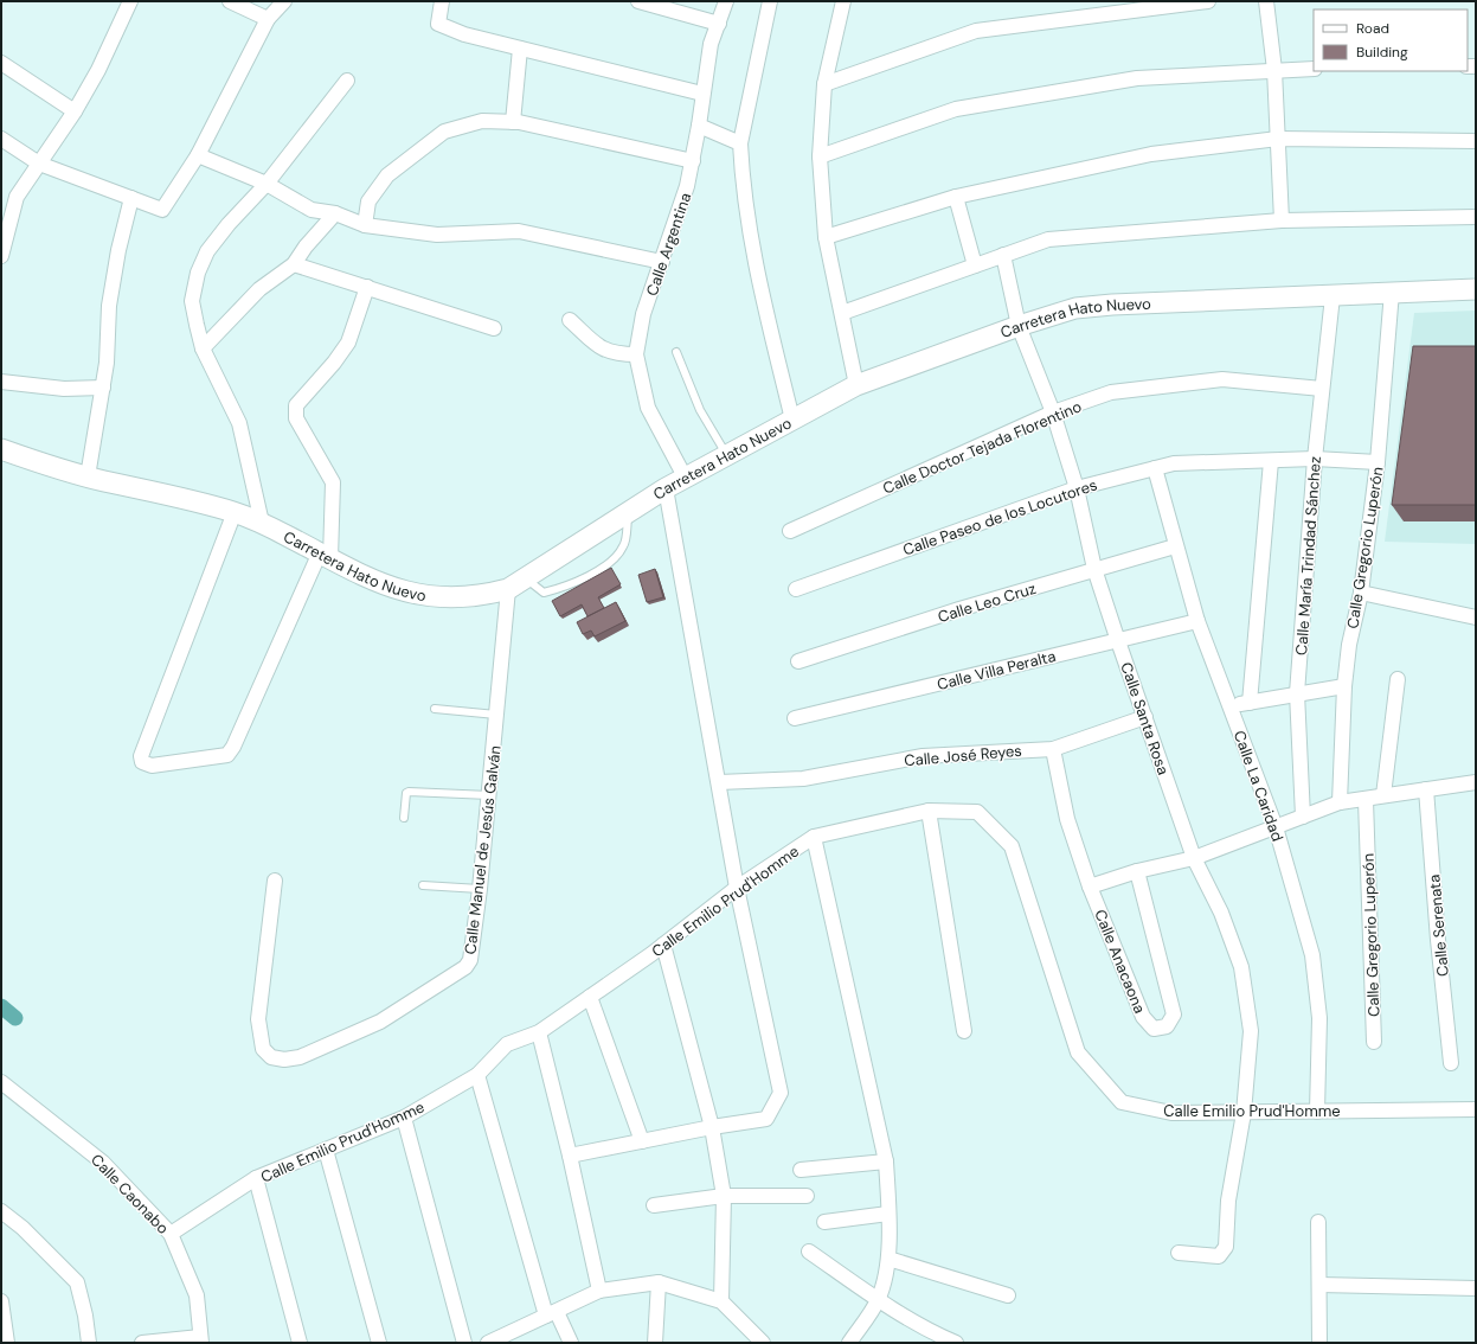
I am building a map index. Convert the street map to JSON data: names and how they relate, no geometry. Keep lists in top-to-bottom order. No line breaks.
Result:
{"streets":{"main road":["Carretera Hato Nuevo"],"street":["Calle Argentina","Calle Doctor Tejada Florentino","Calle Paseo de los Locutores","Calle Gregorio Luperón","Calle María Trindad Sánchez","Calle Leo Cruz","Calle Villa Peralta","Calle Santa Rosa","Calle José Reyes","Calle La Caridad","Calle Manuel de Jesús Galván","Calle Emilio Prud'Homme","Calle Serenata","Calle Anacaona","Calle Caonabo"]},"crossings":[["Calle Argentina","Carretera Hato Nuevo"],["Carretera Hato Nuevo","Calle Gregorio Luperón"],["Carretera Hato Nuevo","Calle María Trindad Sánchez"],["Carretera Hato Nuevo","Calle Santa Rosa"],["Carretera Hato Nuevo","Calle Manuel de Jesús Galván"],["Calle Doctor Tejada Florentino","Calle María Trindad Sánchez"],["Calle Doctor Tejada Florentino","Calle Santa Rosa"],["Calle Paseo de los Locutores","Calle Gregorio Luperón"],["Calle Paseo de los Locutores","Calle María Trindad Sánchez"],["Calle Paseo de los Locutores","Calle Santa Rosa"],["Calle Paseo de los Locutores","Calle La Caridad"],["Calle Leo Cruz","Calle Santa Rosa"],["Calle Leo Cruz","Calle La Caridad"],["Calle Villa Peralta","Calle Santa Rosa"],["Calle Villa Peralta","Calle La Caridad"],["Calle Santa Rosa","Calle José Reyes"],["Calle Santa Rosa","Calle Emilio Prud'Homme"],["Calle José Reyes","Calle Anacaona"],["Calle La Caridad","Calle Emilio Prud'Homme"],["Calle Emilio Prud'Homme","Calle Caonabo"]],"legend":["Road","Building"]}
